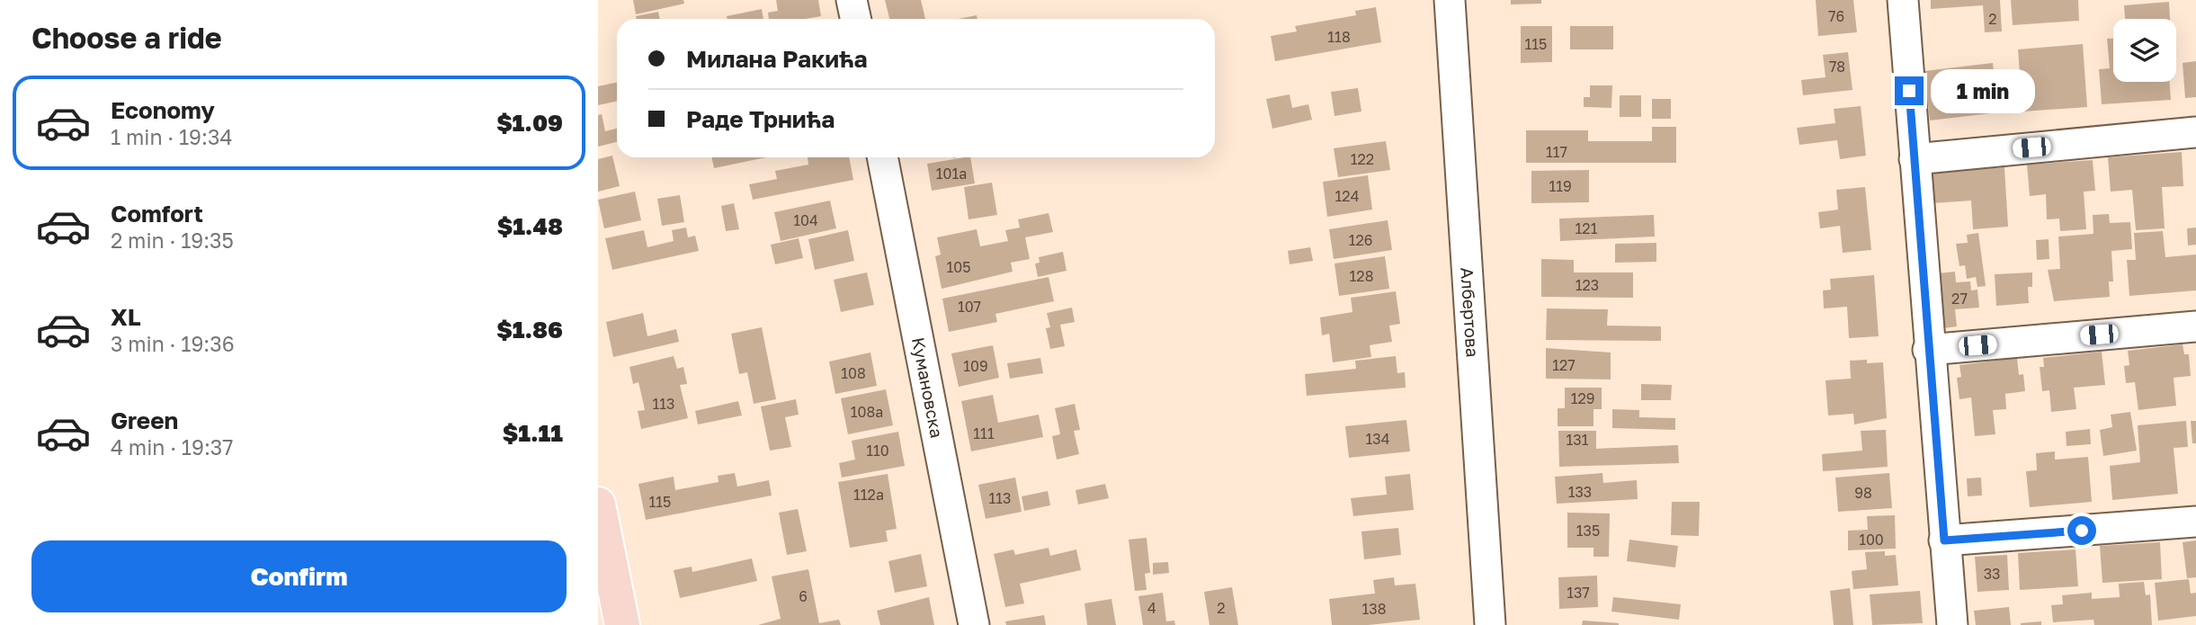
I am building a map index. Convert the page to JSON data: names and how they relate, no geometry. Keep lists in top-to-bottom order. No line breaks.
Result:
{"streets":{"street":["Албертова","Кумановска"]},"house_numbers":["76","2","118","115","78","117","122","101a","119","124","104","121","126","105","128","123","27","107","127","109","108","129","113","108a","111","134","131","110","133","98","112a","113","115","135","100","33","137","6","4","2","138"],"page":{"heading":"Choose a ride","banner":["Милана Ракића","Раде Трнића"],"bubble":"1 min","list":[{"name":"Economy","note":"1 min · 19:34","value":"$1.09"},{"name":"Comfort","note":"2 min · 19:35","value":"$1.48"},{"name":"XL","note":"3 min · 19:36","value":"$1.86"},{"name":"Green","note":"4 min · 19:37","value":"$1.11"}],"buttons":"Confirm"}}
